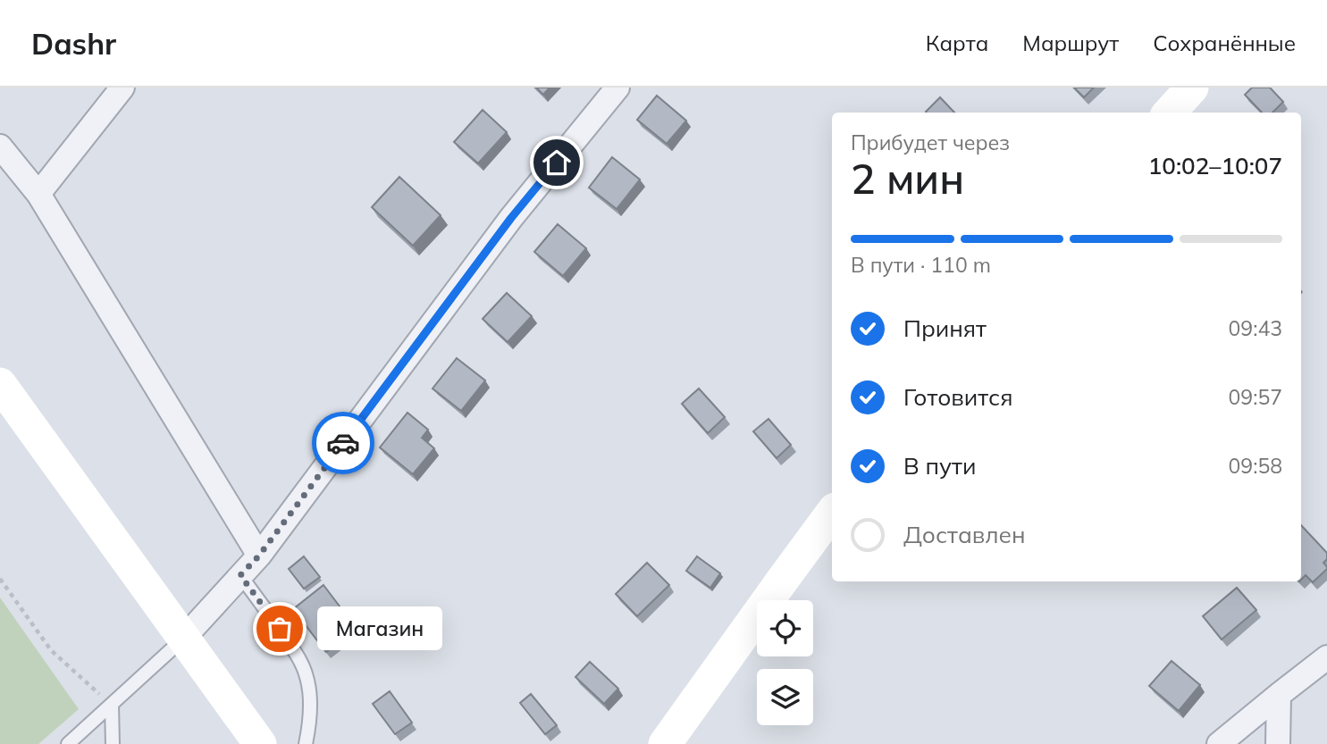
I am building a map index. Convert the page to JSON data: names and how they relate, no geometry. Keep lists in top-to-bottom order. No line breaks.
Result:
{"places":["Магазин"],"page":{"header":"Dashr","nav":["Карта","Маршрут","Сохранённые"],"heading":["2 мин","Прибудет через","10:02–10:07"],"bar":"В пути · 110 m","list":[["Принят","09:43"],["Готовится","09:57"],["В пути","09:58"],"Доставлен"],"bubble":"Магазин"}}
